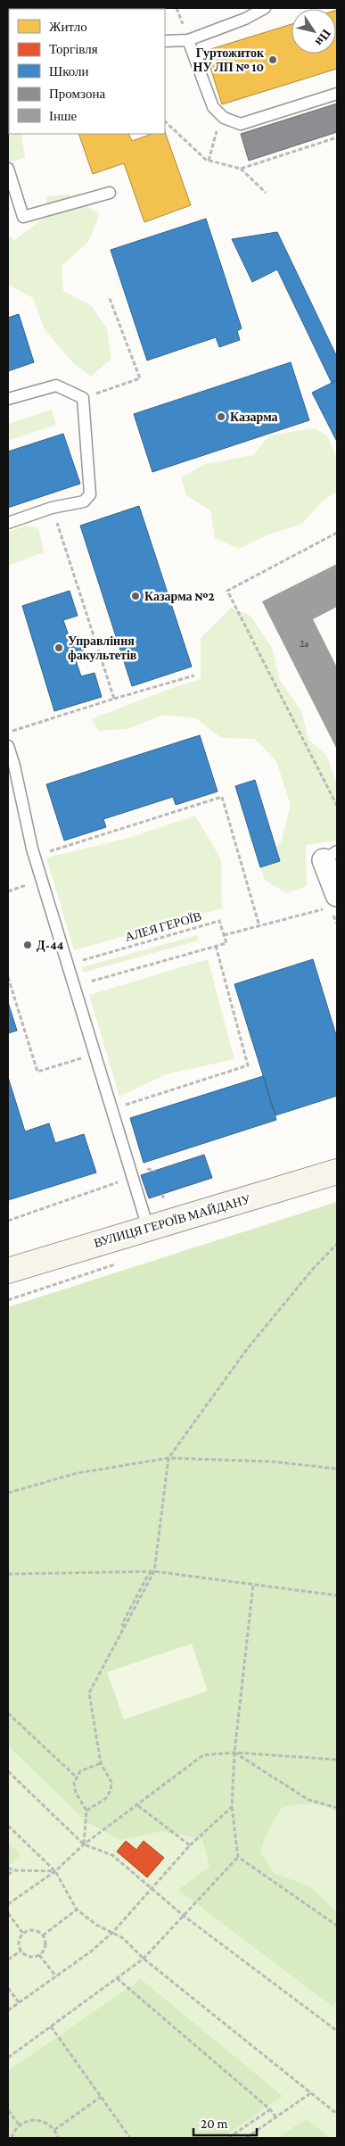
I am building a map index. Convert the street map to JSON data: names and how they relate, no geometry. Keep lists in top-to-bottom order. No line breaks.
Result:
{"streets":{"main road":["ВУЛИЦЯ ГЕРОЇВ МАЙДАНУ"],"path":["АЛЕЯ ГЕРОЇВ"]},"places":["Гуртожиток НУ ЛП № 10","Казарма","Казарма №2","Управління факультетів","Д-44"],"house_numbers":["2а"],"legend":["Житло","Торгівля","Школи","Промзона","Інше"],"scale_bar":"20 m","north":"bottom right"}
